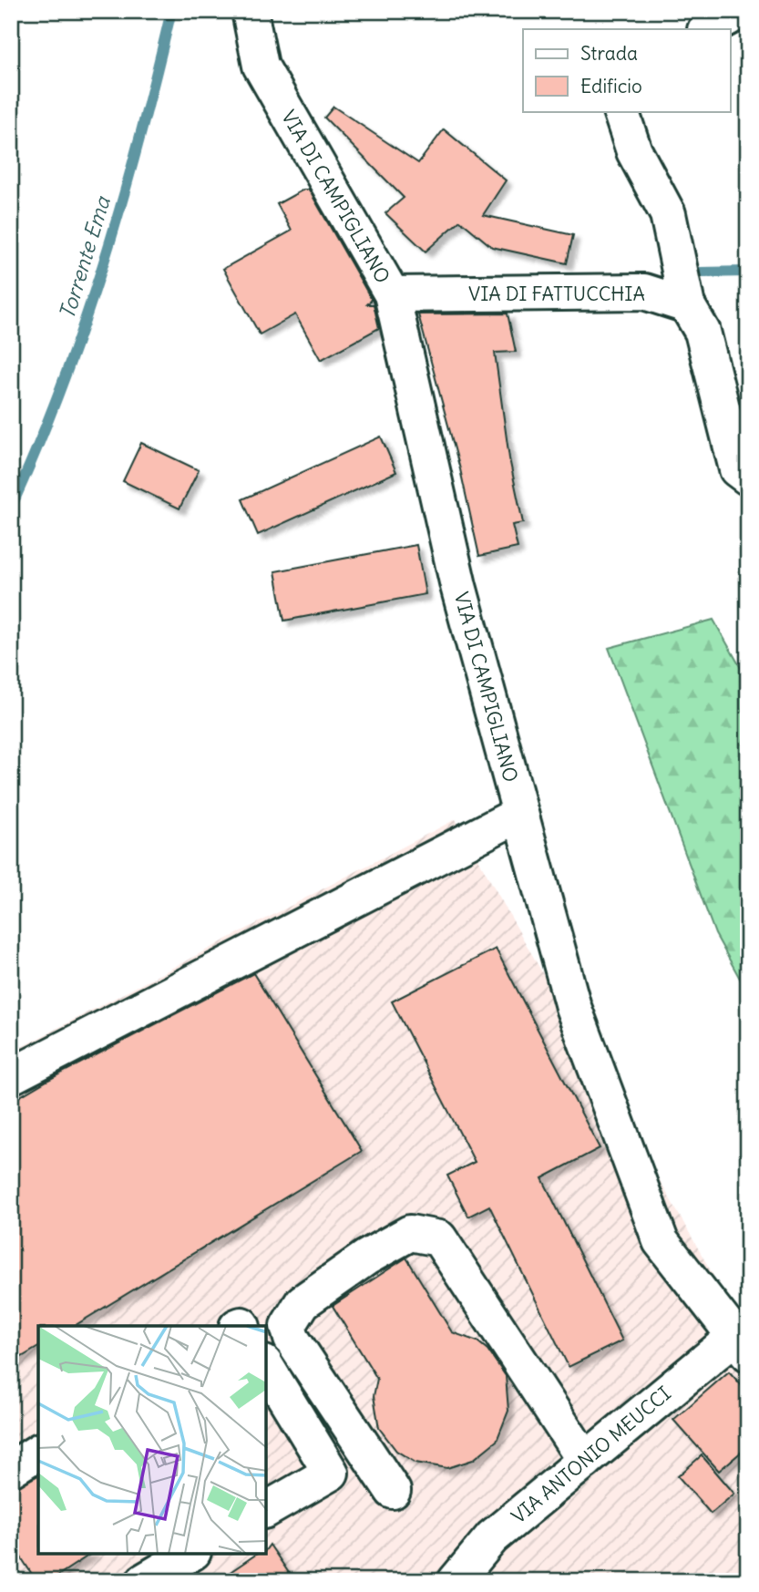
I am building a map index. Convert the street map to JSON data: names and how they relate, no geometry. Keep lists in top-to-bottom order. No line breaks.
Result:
{"streets":{"street":["VIA DI CAMPIGLIANO","VIA DI FATTUCCHIA","VIA ANTONIO MEUCCI"]},"crossings":[["VIA DI CAMPIGLIANO","VIA DI FATTUCCHIA"],["VIA DI CAMPIGLIANO","VIA ANTONIO MEUCCI"]],"water":["Torrente Ema"],"legend":["Strada","Edificio"]}
